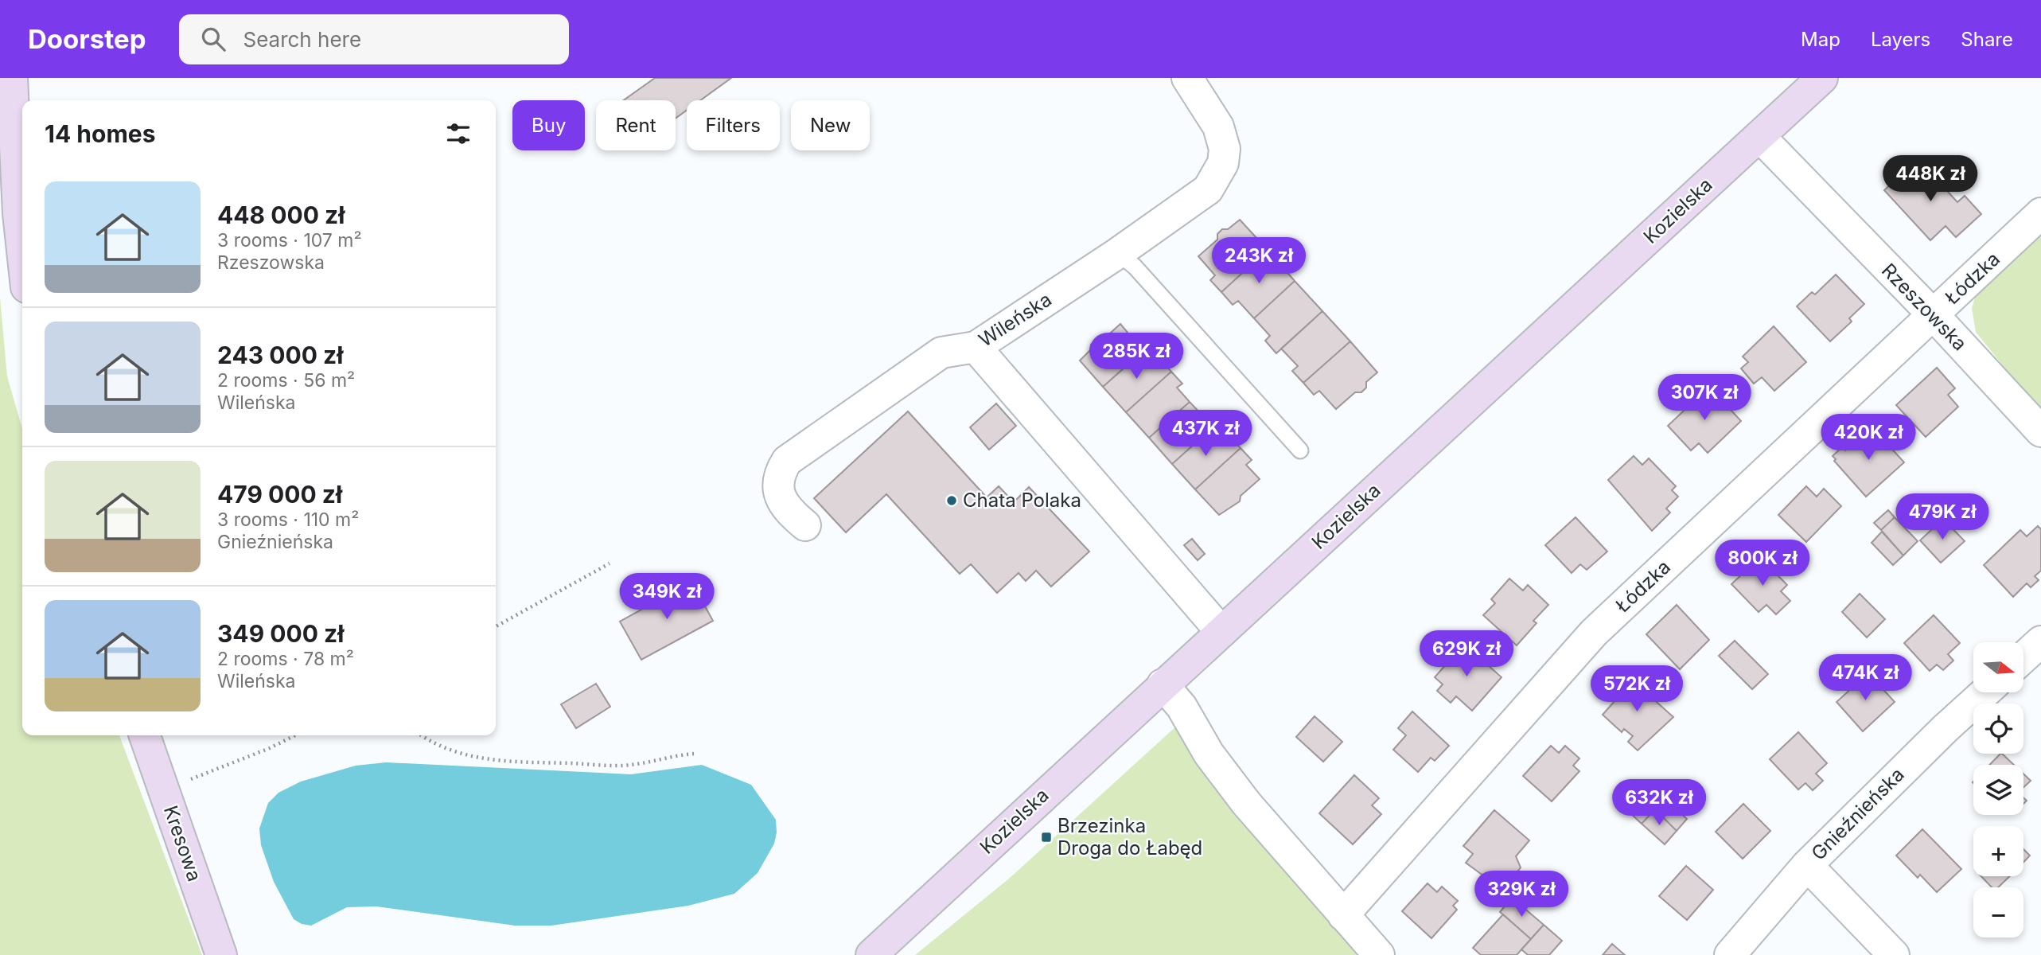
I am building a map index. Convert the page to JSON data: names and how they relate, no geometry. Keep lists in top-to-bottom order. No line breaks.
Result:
{"streets":{"street":["Kozielska","Łódzka","Rzeszowska","Wileńska","Gnieźnieńska","Kresowa"]},"crossings":[["Kozielska","Rzeszowska"],["Łódzka","Rzeszowska"]],"places":{"other":["Chata Polaka"],"transit":["Brzezinka Droga do Łabęd"]},"north":"right","page":{"header":"Doorstep","search":"Search here","nav":["Map","Layers","Share"],"chip":["Buy","Rent","Filters","New"],"heading":"14 homes","price":["448K zł","243K zł","285K zł","307K zł","437K zł","420K zł","479K zł","800K zł","349K zł","629K zł","474K zł","572K zł","632K zł","329K zł"],"list":[{"name":"448 000 zł","note":"3 rooms · 107 m² · Rzeszowska"},{"name":"243 000 zł","note":"2 rooms · 56 m² · Wileńska"},{"name":"479 000 zł","note":"3 rooms · 110 m² · Gnieźnieńska"},{"name":"349 000 zł","note":"2 rooms · 78 m² · Wileńska"}],"map_buttons":["+","−"]}}
